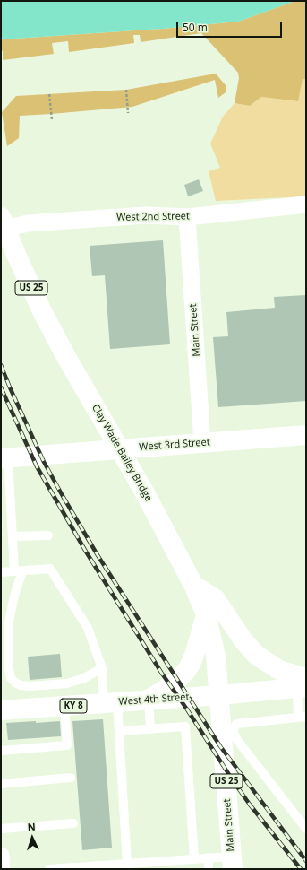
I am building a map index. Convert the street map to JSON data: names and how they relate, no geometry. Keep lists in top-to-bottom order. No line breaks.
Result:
{"streets":{"main road":["US 25","Main Street","West 3rd Street","Clay Wade Bailey Bridge","West 4th Street","KY 8"],"street":["West 2nd Street"]},"crossings":[["West 2nd Street","Main Street"],["Main Street","West 3rd Street"],["Main Street","Clay Wade Bailey Bridge"],["Main Street","West 4th Street"],["Clay Wade Bailey Bridge","West 4th Street"]],"scale_bar":"50 m","north":"top"}
